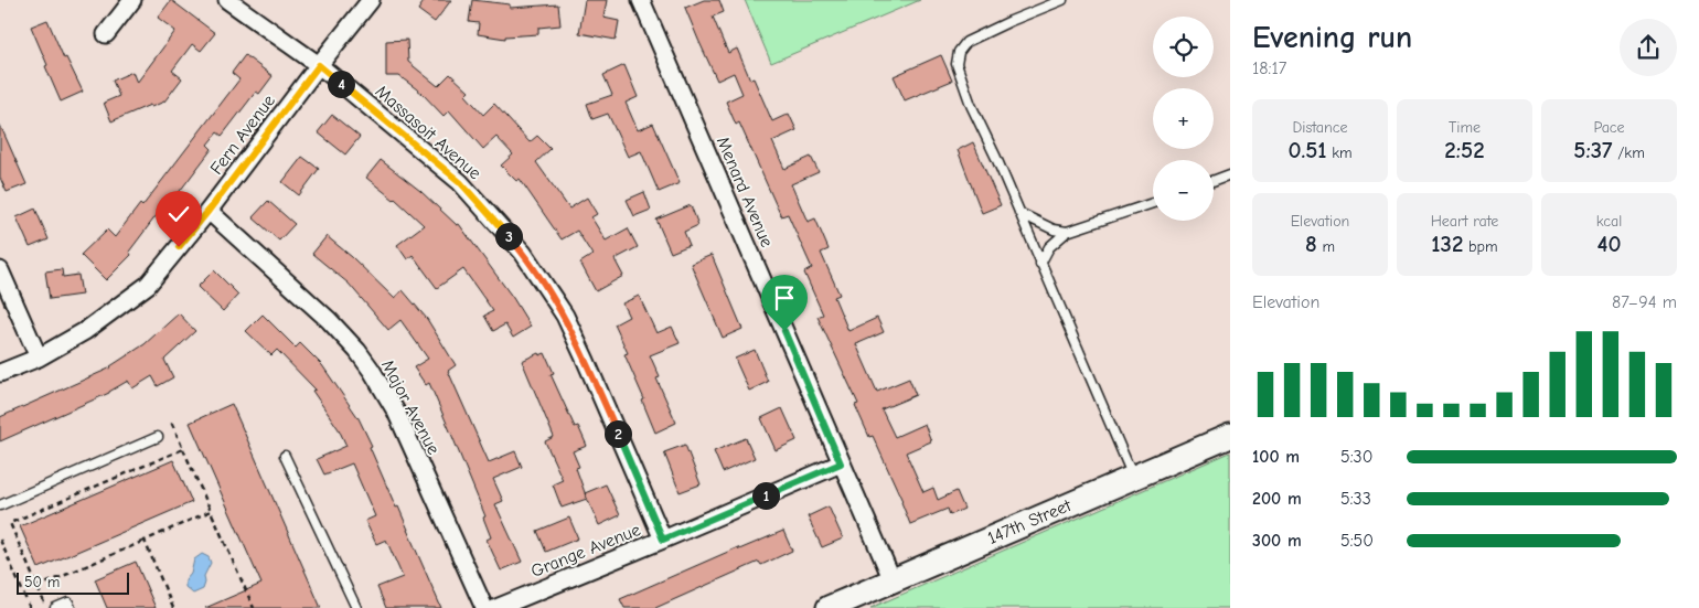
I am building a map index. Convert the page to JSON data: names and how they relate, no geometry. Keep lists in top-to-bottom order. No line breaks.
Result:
{"streets":{"main road":["147th Street"],"street":["Massasoit Avenue","Fern Avenue","Menard Avenue","Major Avenue","Grange Avenue"]},"crossings":[["Massasoit Avenue","Fern Avenue"],["Massasoit Avenue","Grange Avenue"],["Fern Avenue","Major Avenue"],["Menard Avenue","147th Street"],["Menard Avenue","Grange Avenue"]],"scale_bar":"50 m","page":{"heading":["Evening run","18:17"],"map_buttons":["+","−"],"pins":["4","3","2","1"],"stats":[["Distance","0.51 km"],["Time","2:52"],["Pace","5:37 /km"],["Elevation","8 m"],["Heart rate","132 bpm"],["kcal","40"]],"chart":["Elevation","87–94 m"],"list":[{"name":"100 m","note":"5:30"},{"name":"200 m","note":"5:33"},{"name":"300 m","note":"5:50"}],"scale":"50 m"}}
